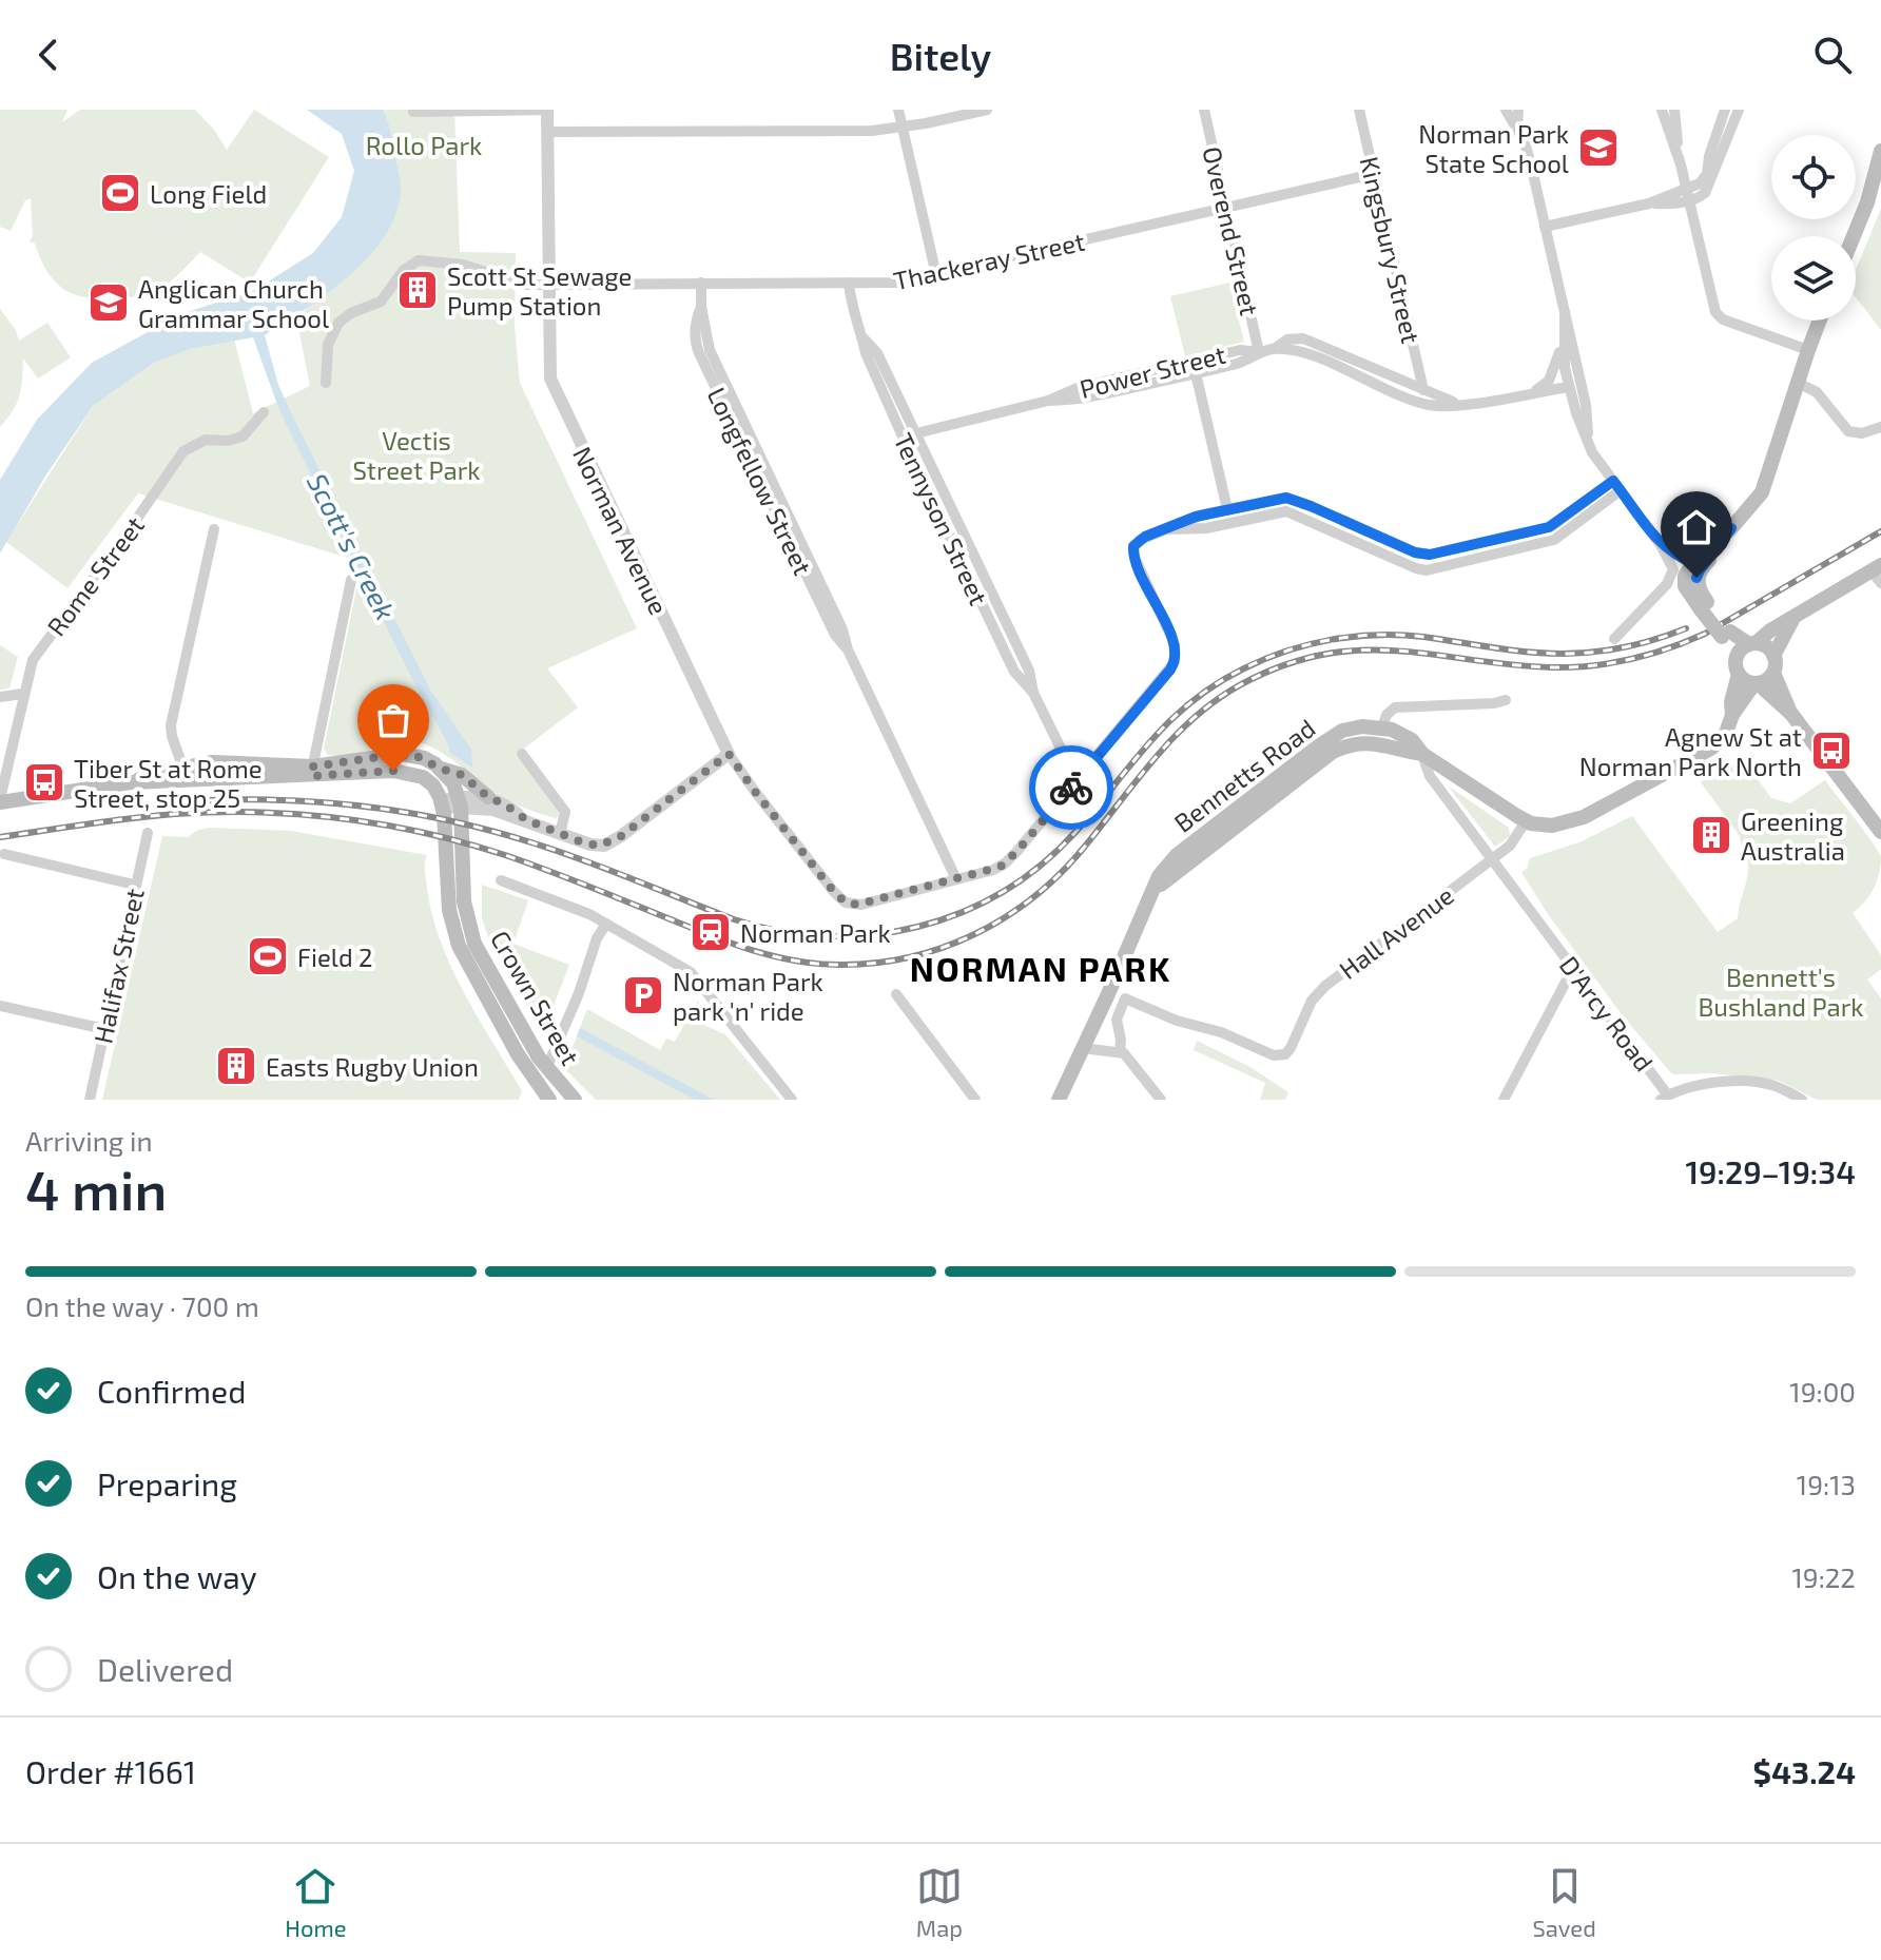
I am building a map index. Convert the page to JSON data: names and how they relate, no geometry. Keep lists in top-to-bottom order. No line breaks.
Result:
{"streets":{"main road":["Bennetts Road","Crown Street"],"street":["Overend Street","Kingsbury Street","Thackeray Street","Power Street","Longfellow Street","Tennyson Street","Norman Avenue","Rome Street","Hall Avenue","Halifax Street","D'Arcy Road"]},"crossings":[["Overend Street","Thackeray Street"],["Overend Street","Power Street"],["Kingsbury Street","Thackeray Street"],["Kingsbury Street","Power Street"],["Thackeray Street","Longfellow Street"],["Thackeray Street","Tennyson Street"],["Thackeray Street","Norman Avenue"],["Power Street","Tennyson Street"],["Longfellow Street","Norman Avenue"],["Bennetts Road","Hall Avenue"],["Hall Avenue","D'Arcy Road"]],"districts":["NORMAN PARK"],"water":["Scott's Creek"],"parks":["Rollo Park","Vectis Street Park","Bennett's Bushland Park"],"places":{"school or university":["Norman Park State School","Anglican Church Grammar School"],"sports":["Long Field","Field 2"],"building":["Scott St Sewage Pump Station","Greening Australia","Easts Rugby Union"],"bus stop":["Agnew St at Norman Park North","Tiber St at Rome Street, stop 25"],"station":["Norman Park"],"parking":["Norman Park park 'n' ride"]},"page":{"header":"Bitely","heading":["4 min","Arriving in","19:29–19:34"],"panel":["Order #1661","$43.24"],"bar":"On the way · 700 m","list":[["Confirmed","19:00"],["Preparing","19:13"],["On the way","19:22"],"Delivered"],"tabs":["Home","Map","Saved"]}}
